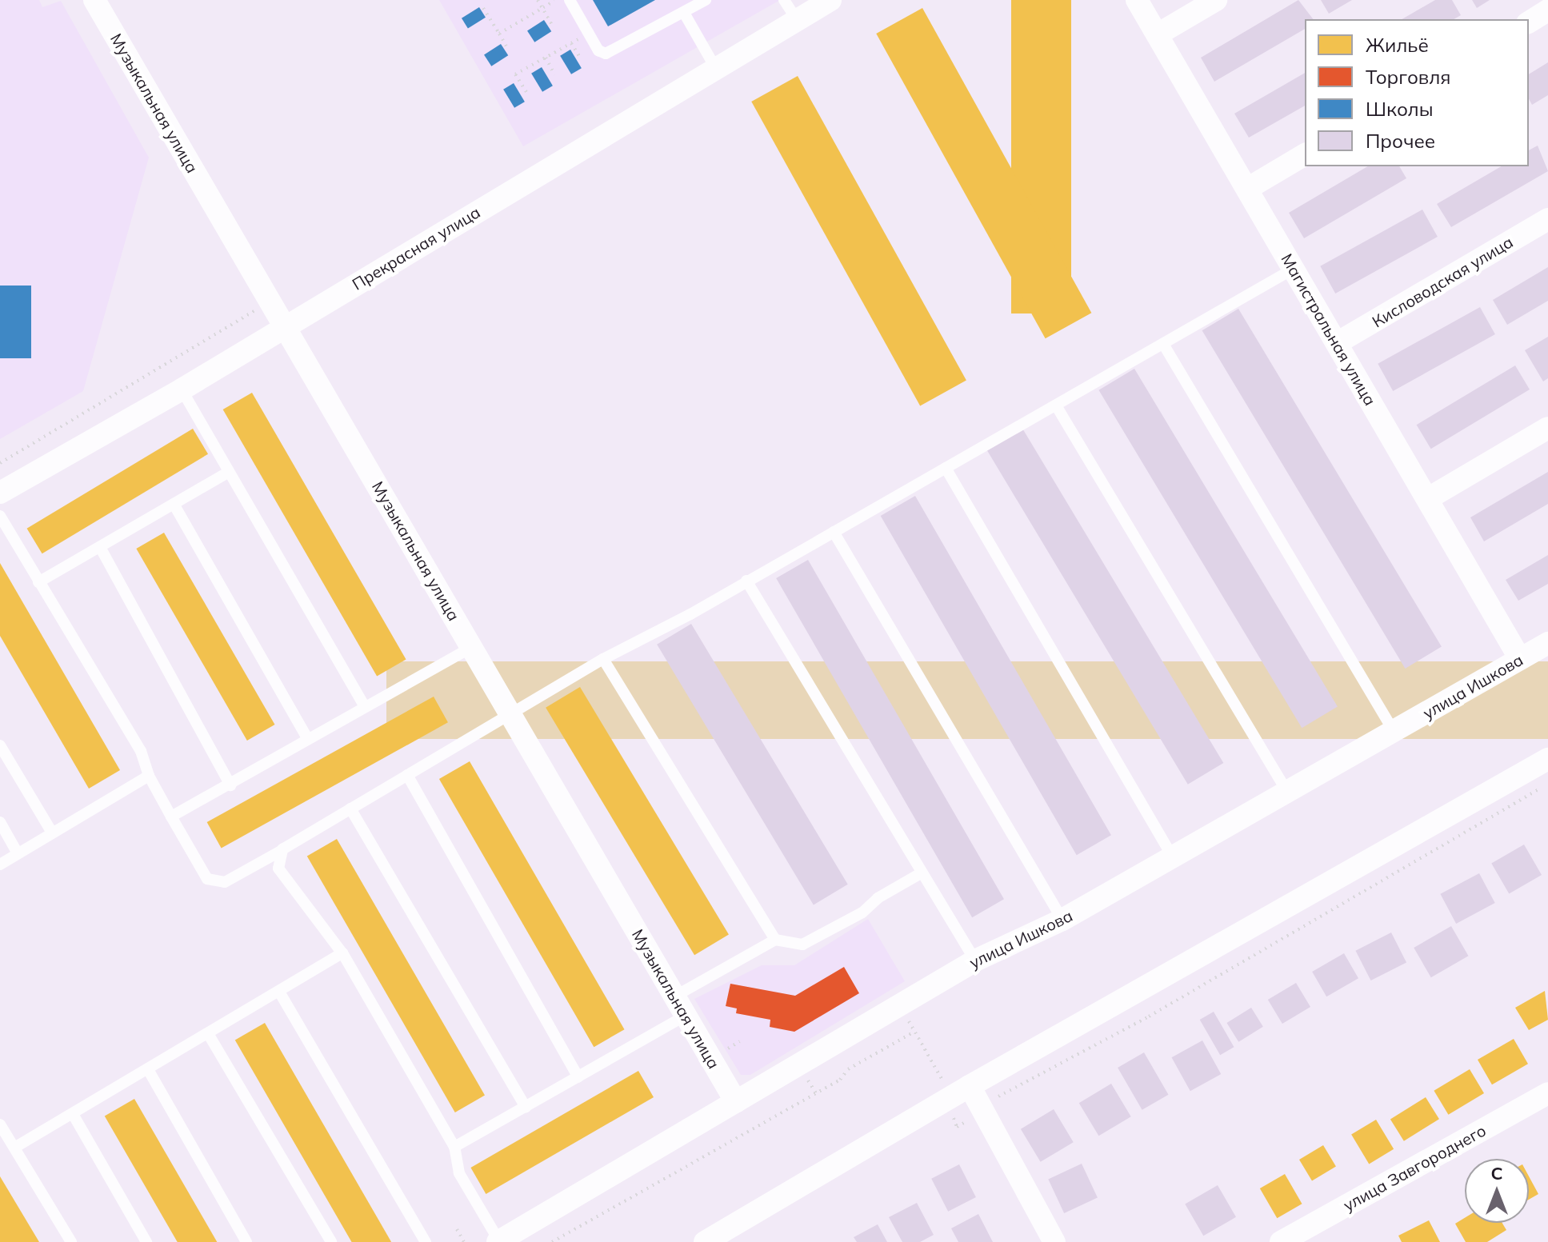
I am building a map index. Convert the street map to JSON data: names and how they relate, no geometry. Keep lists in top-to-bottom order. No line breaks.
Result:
{"streets":{"street":["Музыкальная улица","Прекрасная улица","Кисловодская улица","Магистральная улица","улица Ишкова","улица Завгороднего"]},"crossings":[["Музыкальная улица","Прекрасная улица"],["Музыкальная улица","улица Ишкова"],["Кисловодская улица","Магистральная улица"],["Магистральная улица","улица Ишкова"]],"legend":["Жильё","Торговля","Школы","Прочее"],"north":"top"}
